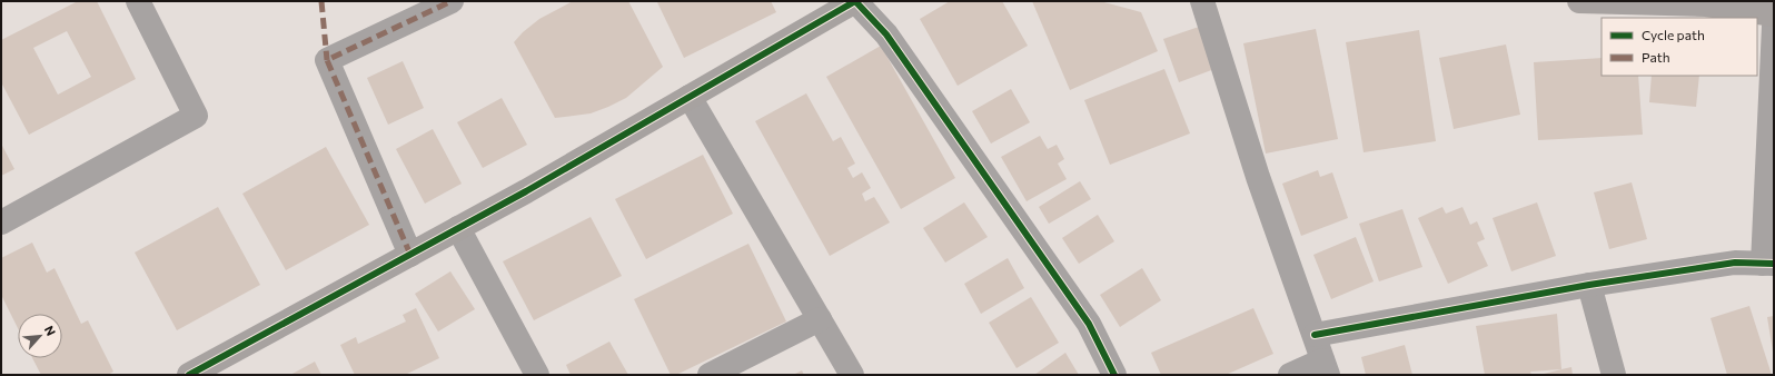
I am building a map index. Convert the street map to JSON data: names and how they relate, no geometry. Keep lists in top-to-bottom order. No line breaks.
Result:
{"legend":["Cycle path","Path"],"north":"top right"}
